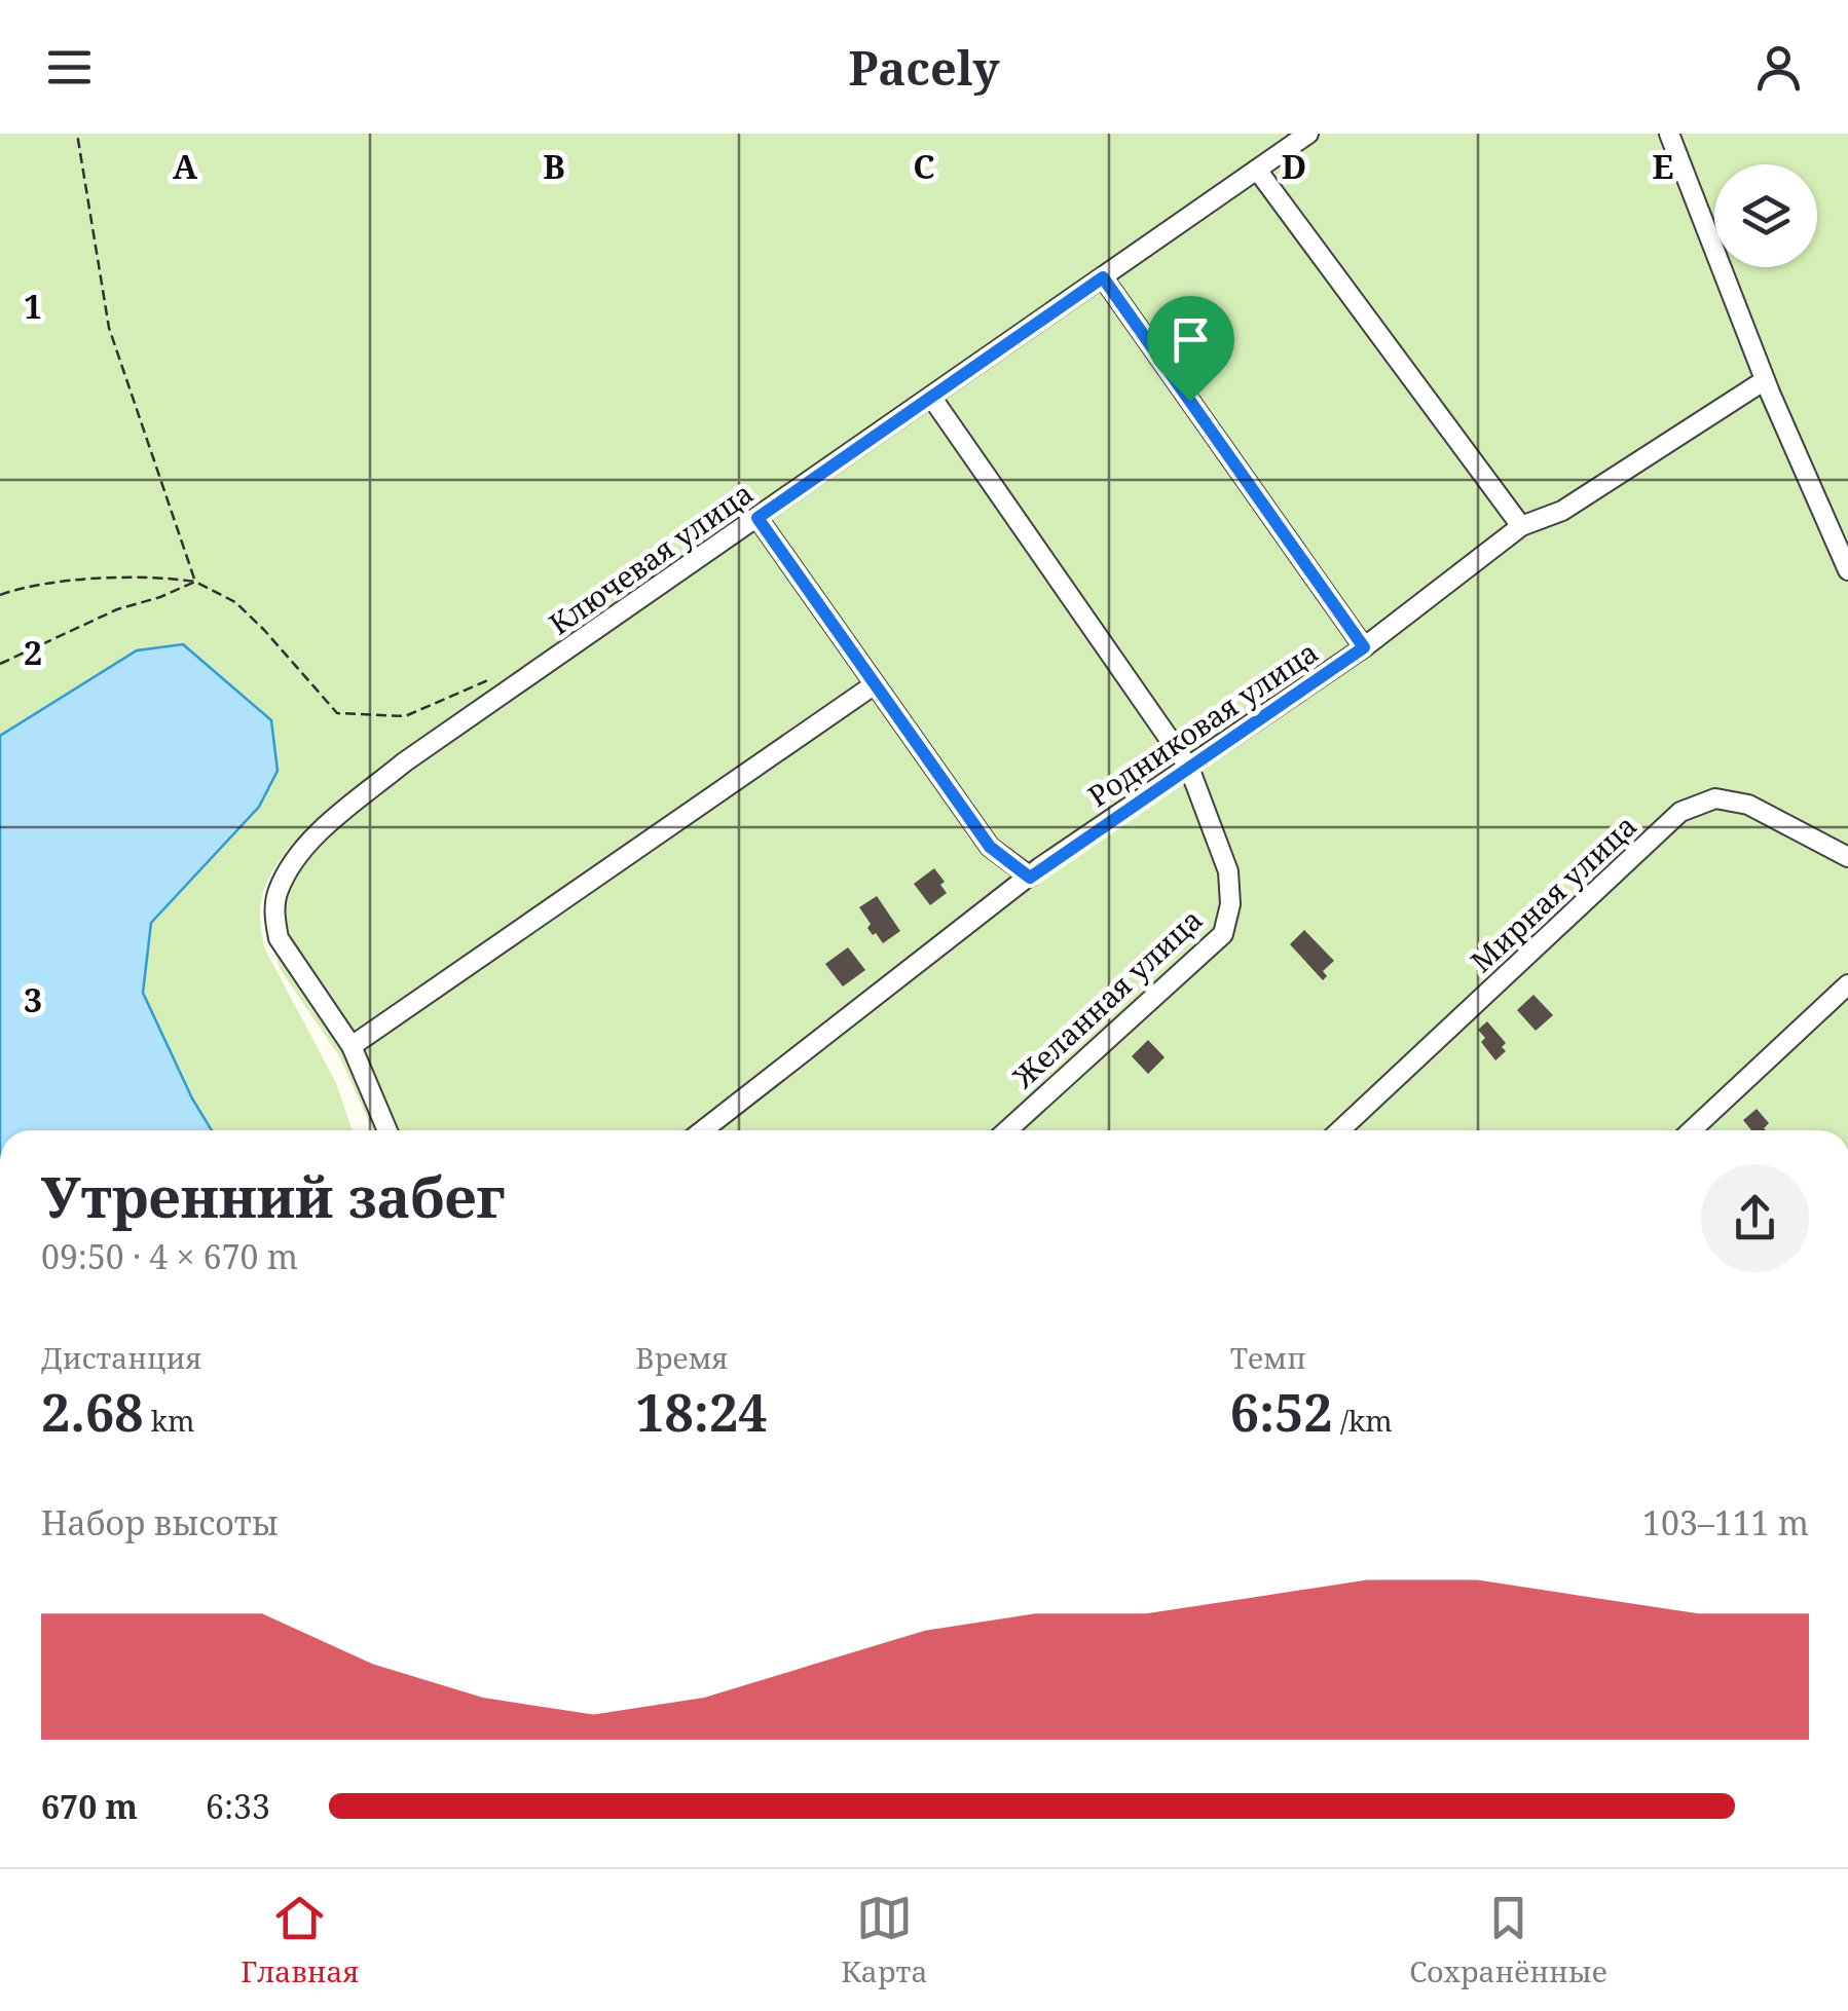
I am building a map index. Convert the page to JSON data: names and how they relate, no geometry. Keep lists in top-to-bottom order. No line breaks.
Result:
{"streets":{"street":["Ключевая улица","Родниковая улица","Мирная улица","Желанная улица"]},"crossings":[["Ключевая улица","Желанная улица"],["Родниковая улица","Желанная улица"]],"page":{"header":"Pacely","heading":["Утренний забег","09:50 · 4 × 670 m"],"stats":[["Дистанция","2.68 km"],["Время","18:24"],["Темп","6:52 /km"]],"chart":["Набор высоты","103–111 m"],"list":[{"name":"670 m","note":"6:33"}],"tabs":["Главная","Карта","Сохранённые"]},"grid":{"columns":["A","B","C","D","E"],"rows":["1","2","3"]}}
